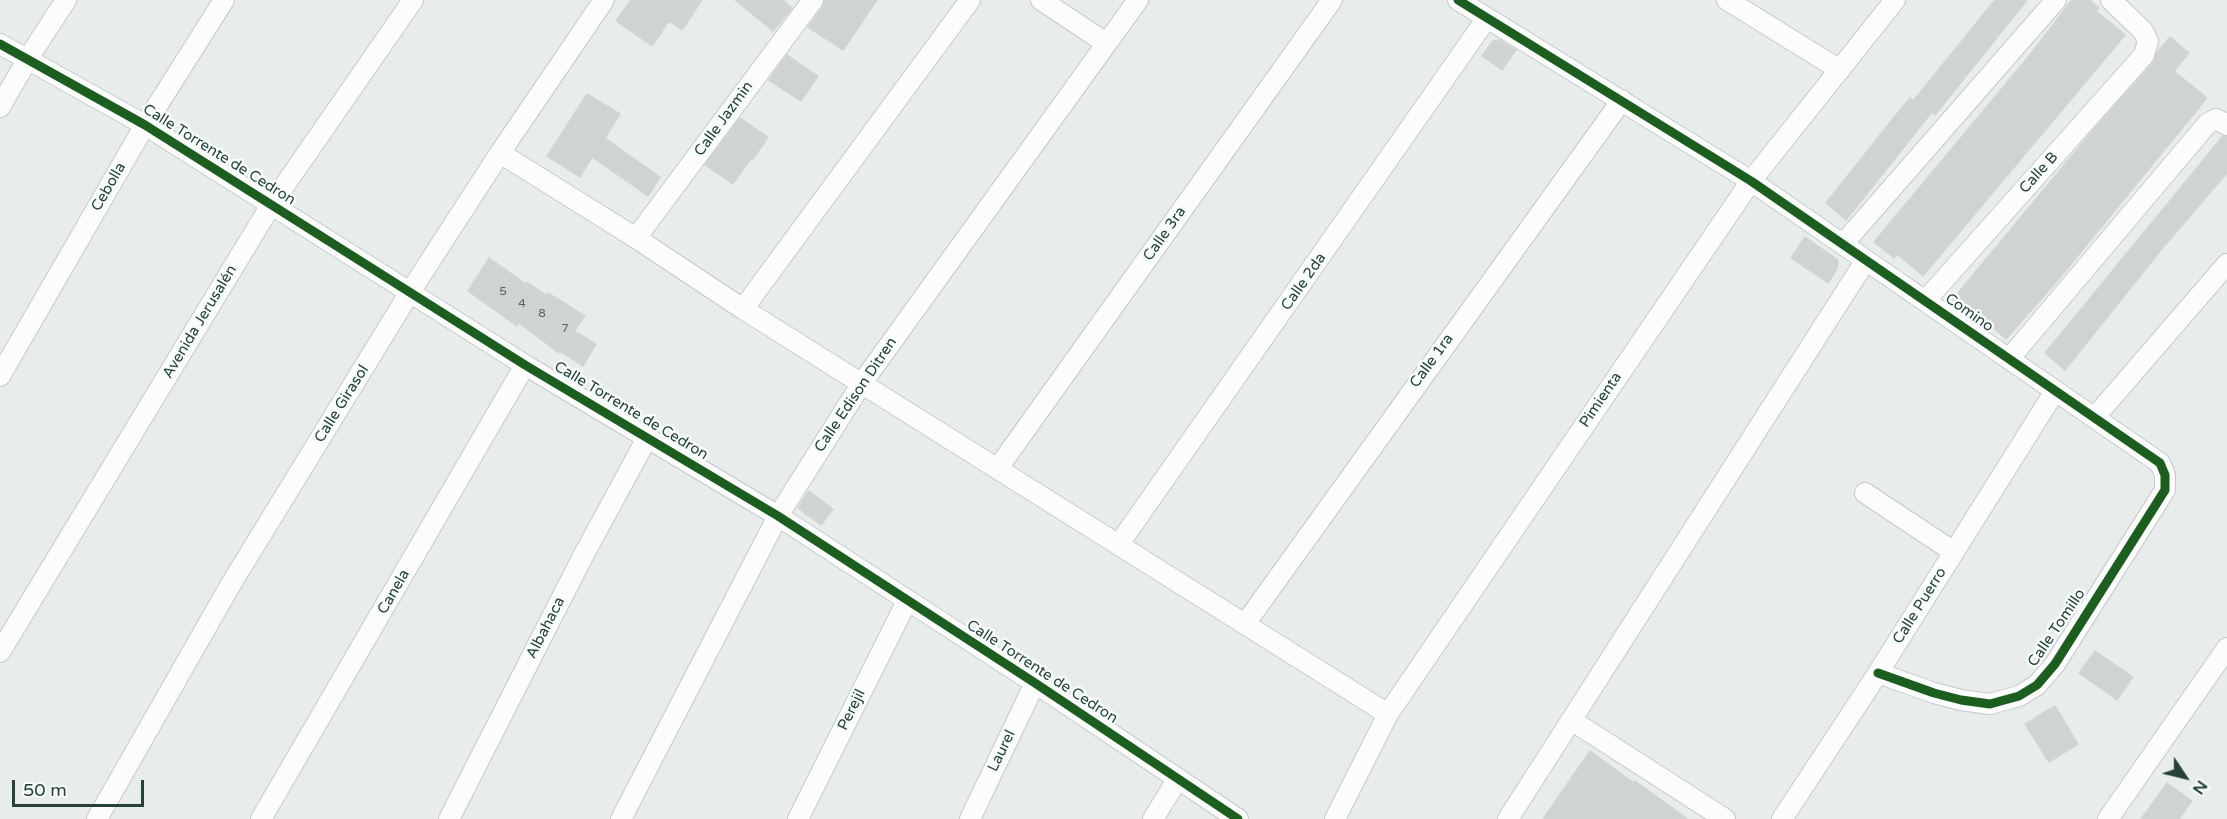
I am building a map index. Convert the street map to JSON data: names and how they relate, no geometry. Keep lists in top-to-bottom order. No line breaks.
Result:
{"streets":{"street":["Calle Jazmin","Calle Torrente de Cedron","Calle B","Cebolla","Calle 3ra","Calle 2da","Comino","Avenida Jerusalén","Calle 1ra","Calle Edison Ditren","Pimienta","Calle Girasol","Canela","Calle Puerro","Albahaca","Calle Tomillo","Perejil","Laurel"]},"crossings":[["Calle Torrente de Cedron","Cebolla"],["Calle Torrente de Cedron","Avenida Jerusalén"],["Calle Torrente de Cedron","Calle Edison Ditren"],["Calle Torrente de Cedron","Calle Girasol"],["Calle Torrente de Cedron","Canela"],["Calle Torrente de Cedron","Albahaca"],["Calle Torrente de Cedron","Perejil"],["Calle Torrente de Cedron","Laurel"],["Calle B","Comino"],["Calle 2da","Comino"],["Comino","Calle 1ra"],["Comino","Pimienta"],["Comino","Calle Puerro"],["Comino","Calle Tomillo"],["Calle Puerro","Calle Tomillo"]],"house_numbers":["5","4","8","7"],"scale_bar":"50 m","north":"bottom right"}
